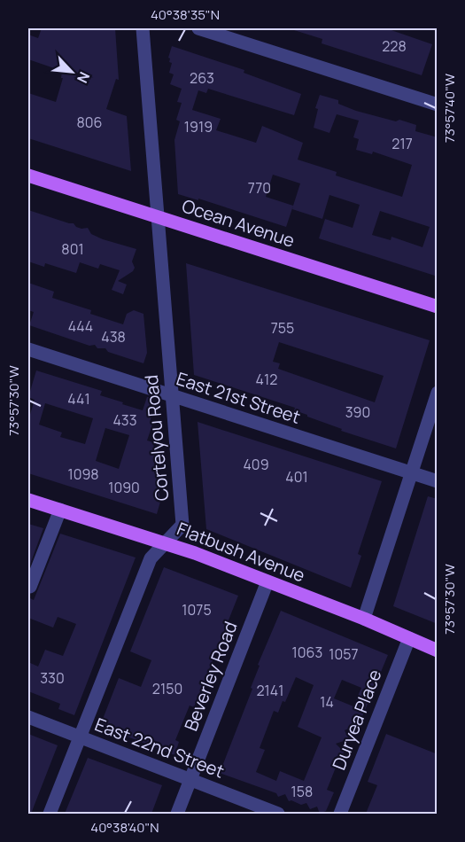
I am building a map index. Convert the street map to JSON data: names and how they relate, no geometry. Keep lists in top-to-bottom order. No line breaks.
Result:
{"streets":{"main road":["Ocean Avenue","Flatbush Avenue"],"street":["East 21st Street","Cortelyou Road","Beverley Road","Duryea Place","East 22nd Street"]},"crossings":[["Ocean Avenue","Cortelyou Road"],["East 21st Street","Cortelyou Road"],["Cortelyou Road","Flatbush Avenue"],["Cortelyou Road","East 22nd Street"],["Flatbush Avenue","Beverley Road"],["Flatbush Avenue","Duryea Place"],["Beverley Road","East 22nd Street"]],"house_numbers":["228","263","806","1919","217","770","801","444","755","438","412","441","390","433","409","1098","401","1090","1075","1063","1057","330","2150","2141","14","158"],"north":"bottom right","coordinates":["40°38'35\"N","73°57'40\"W","73°57'30\"W","40°38'40\"N"]}
